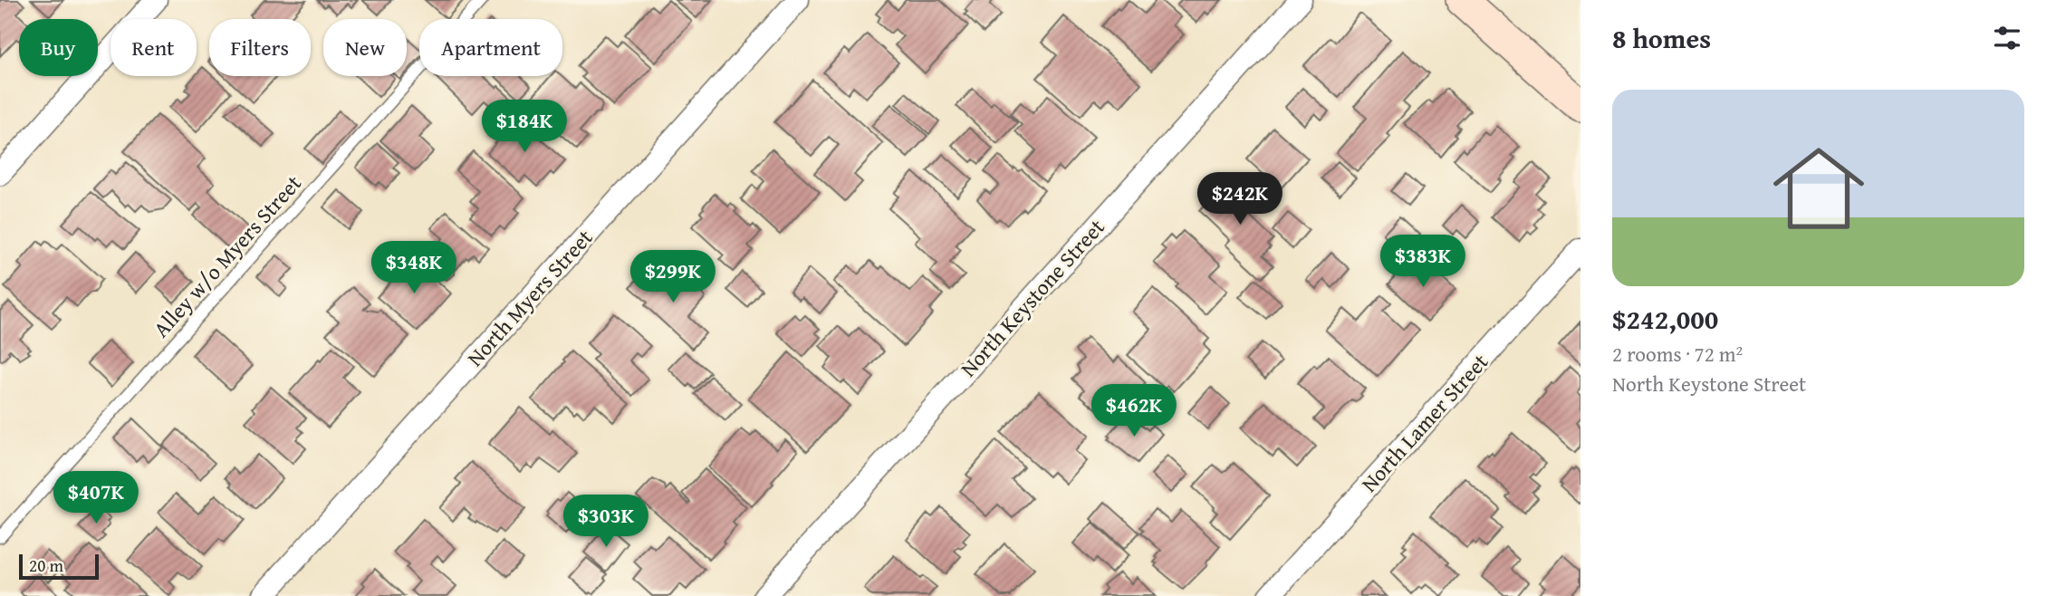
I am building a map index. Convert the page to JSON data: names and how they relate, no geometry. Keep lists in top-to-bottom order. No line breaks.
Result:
{"streets":{"street":["North Myers Street","North Keystone Street","North Lamer Street"],"lane":["Alley w/o Myers Street"]},"scale_bar":"20 m","page":{"heading":"8 homes","chip":["Buy","Rent","Filters","New","Apartment"],"list":[{"name":"$242,000","note":"2 rooms · 72 m² · North Keystone Street"}],"price":["$184K","$242K","$383K","$348K","$299K","$462K","$407K","$303K"],"scale":"20 m"}}
